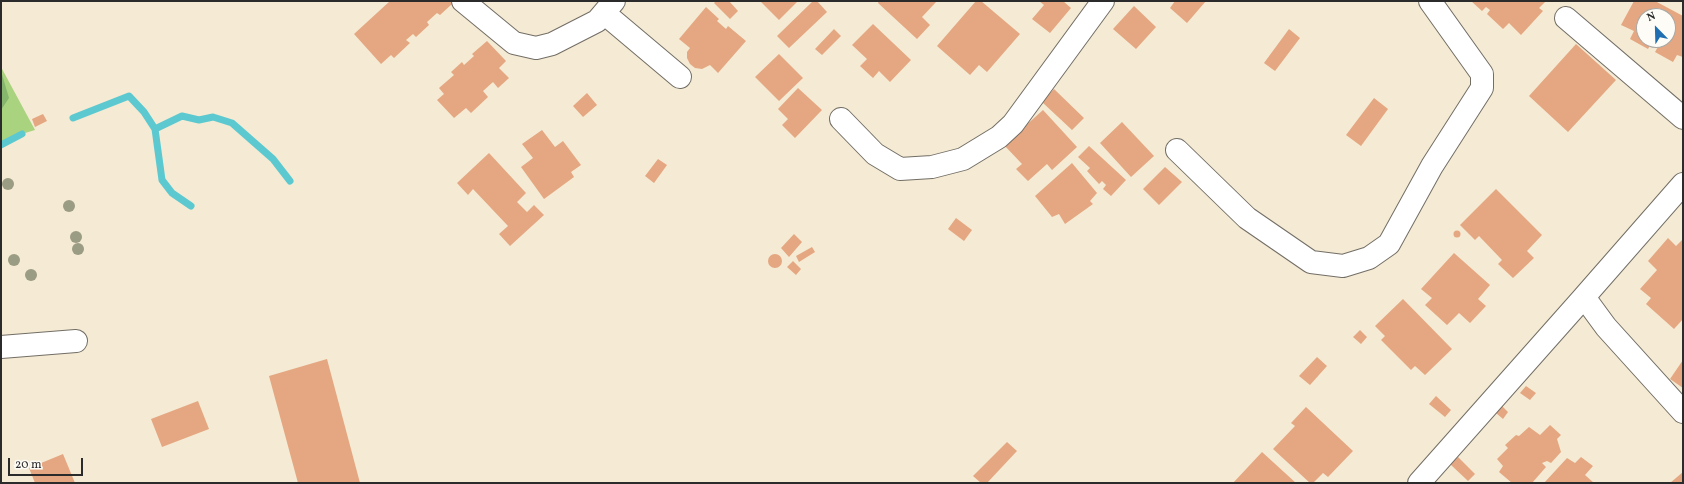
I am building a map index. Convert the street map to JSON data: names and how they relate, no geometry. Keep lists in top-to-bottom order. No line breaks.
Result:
{"scale_bar":"20 m","north":"top left"}
